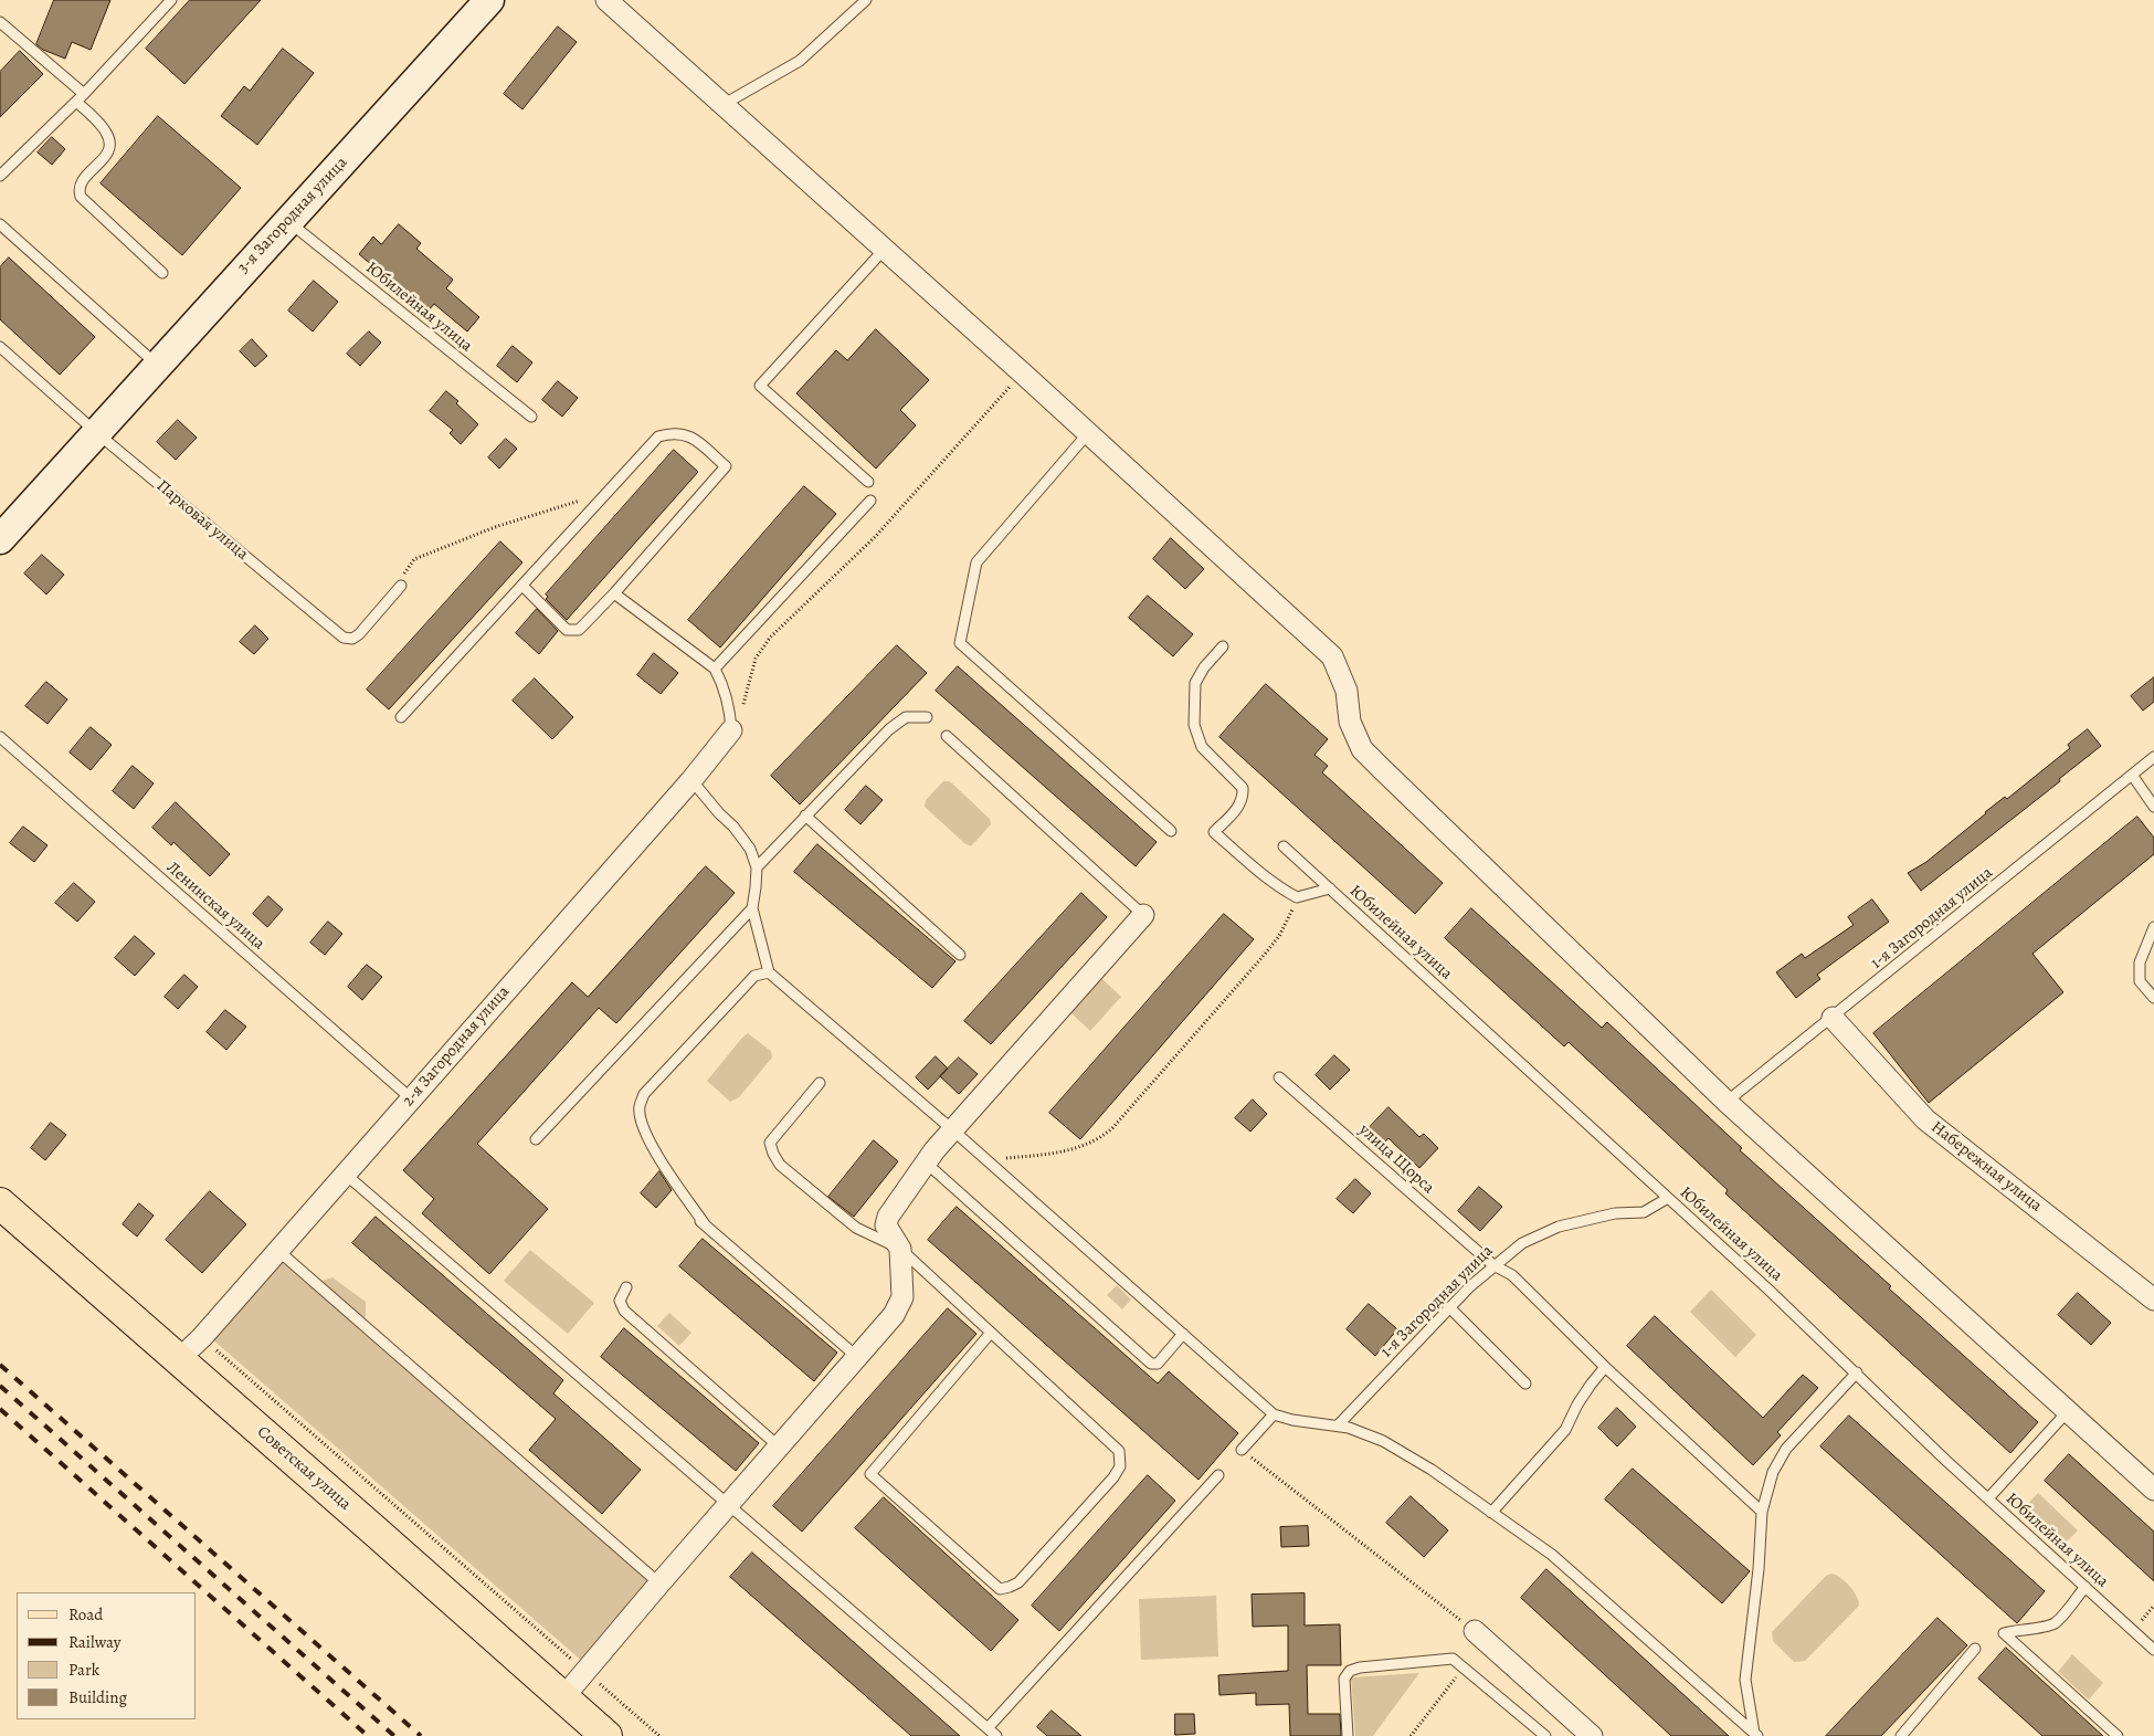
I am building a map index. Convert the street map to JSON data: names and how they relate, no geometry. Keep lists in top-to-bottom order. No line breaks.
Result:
{"streets":{"main road":["3-я Загородная улица","Советская улица"],"street":["2-я Загородная улица","Набережная улица"],"lane":["Юбилейная улица","Парковая улица","Ленинская улица","1-я Загородная улица","улица Щорса"]},"crossings":[["3-я Загородная улица","Юбилейная улица"],["3-я Загородная улица","Парковая улица"],["Юбилейная улица","1-я Загородная улица"],["Ленинская улица","2-я Загородная улица"],["1-я Загородная улица","улица Щорса"],["1-я Загородная улица","Набережная улица"],["2-я Загородная улица","Советская улица"]],"legend":["Road","Railway","Park","Building"]}
